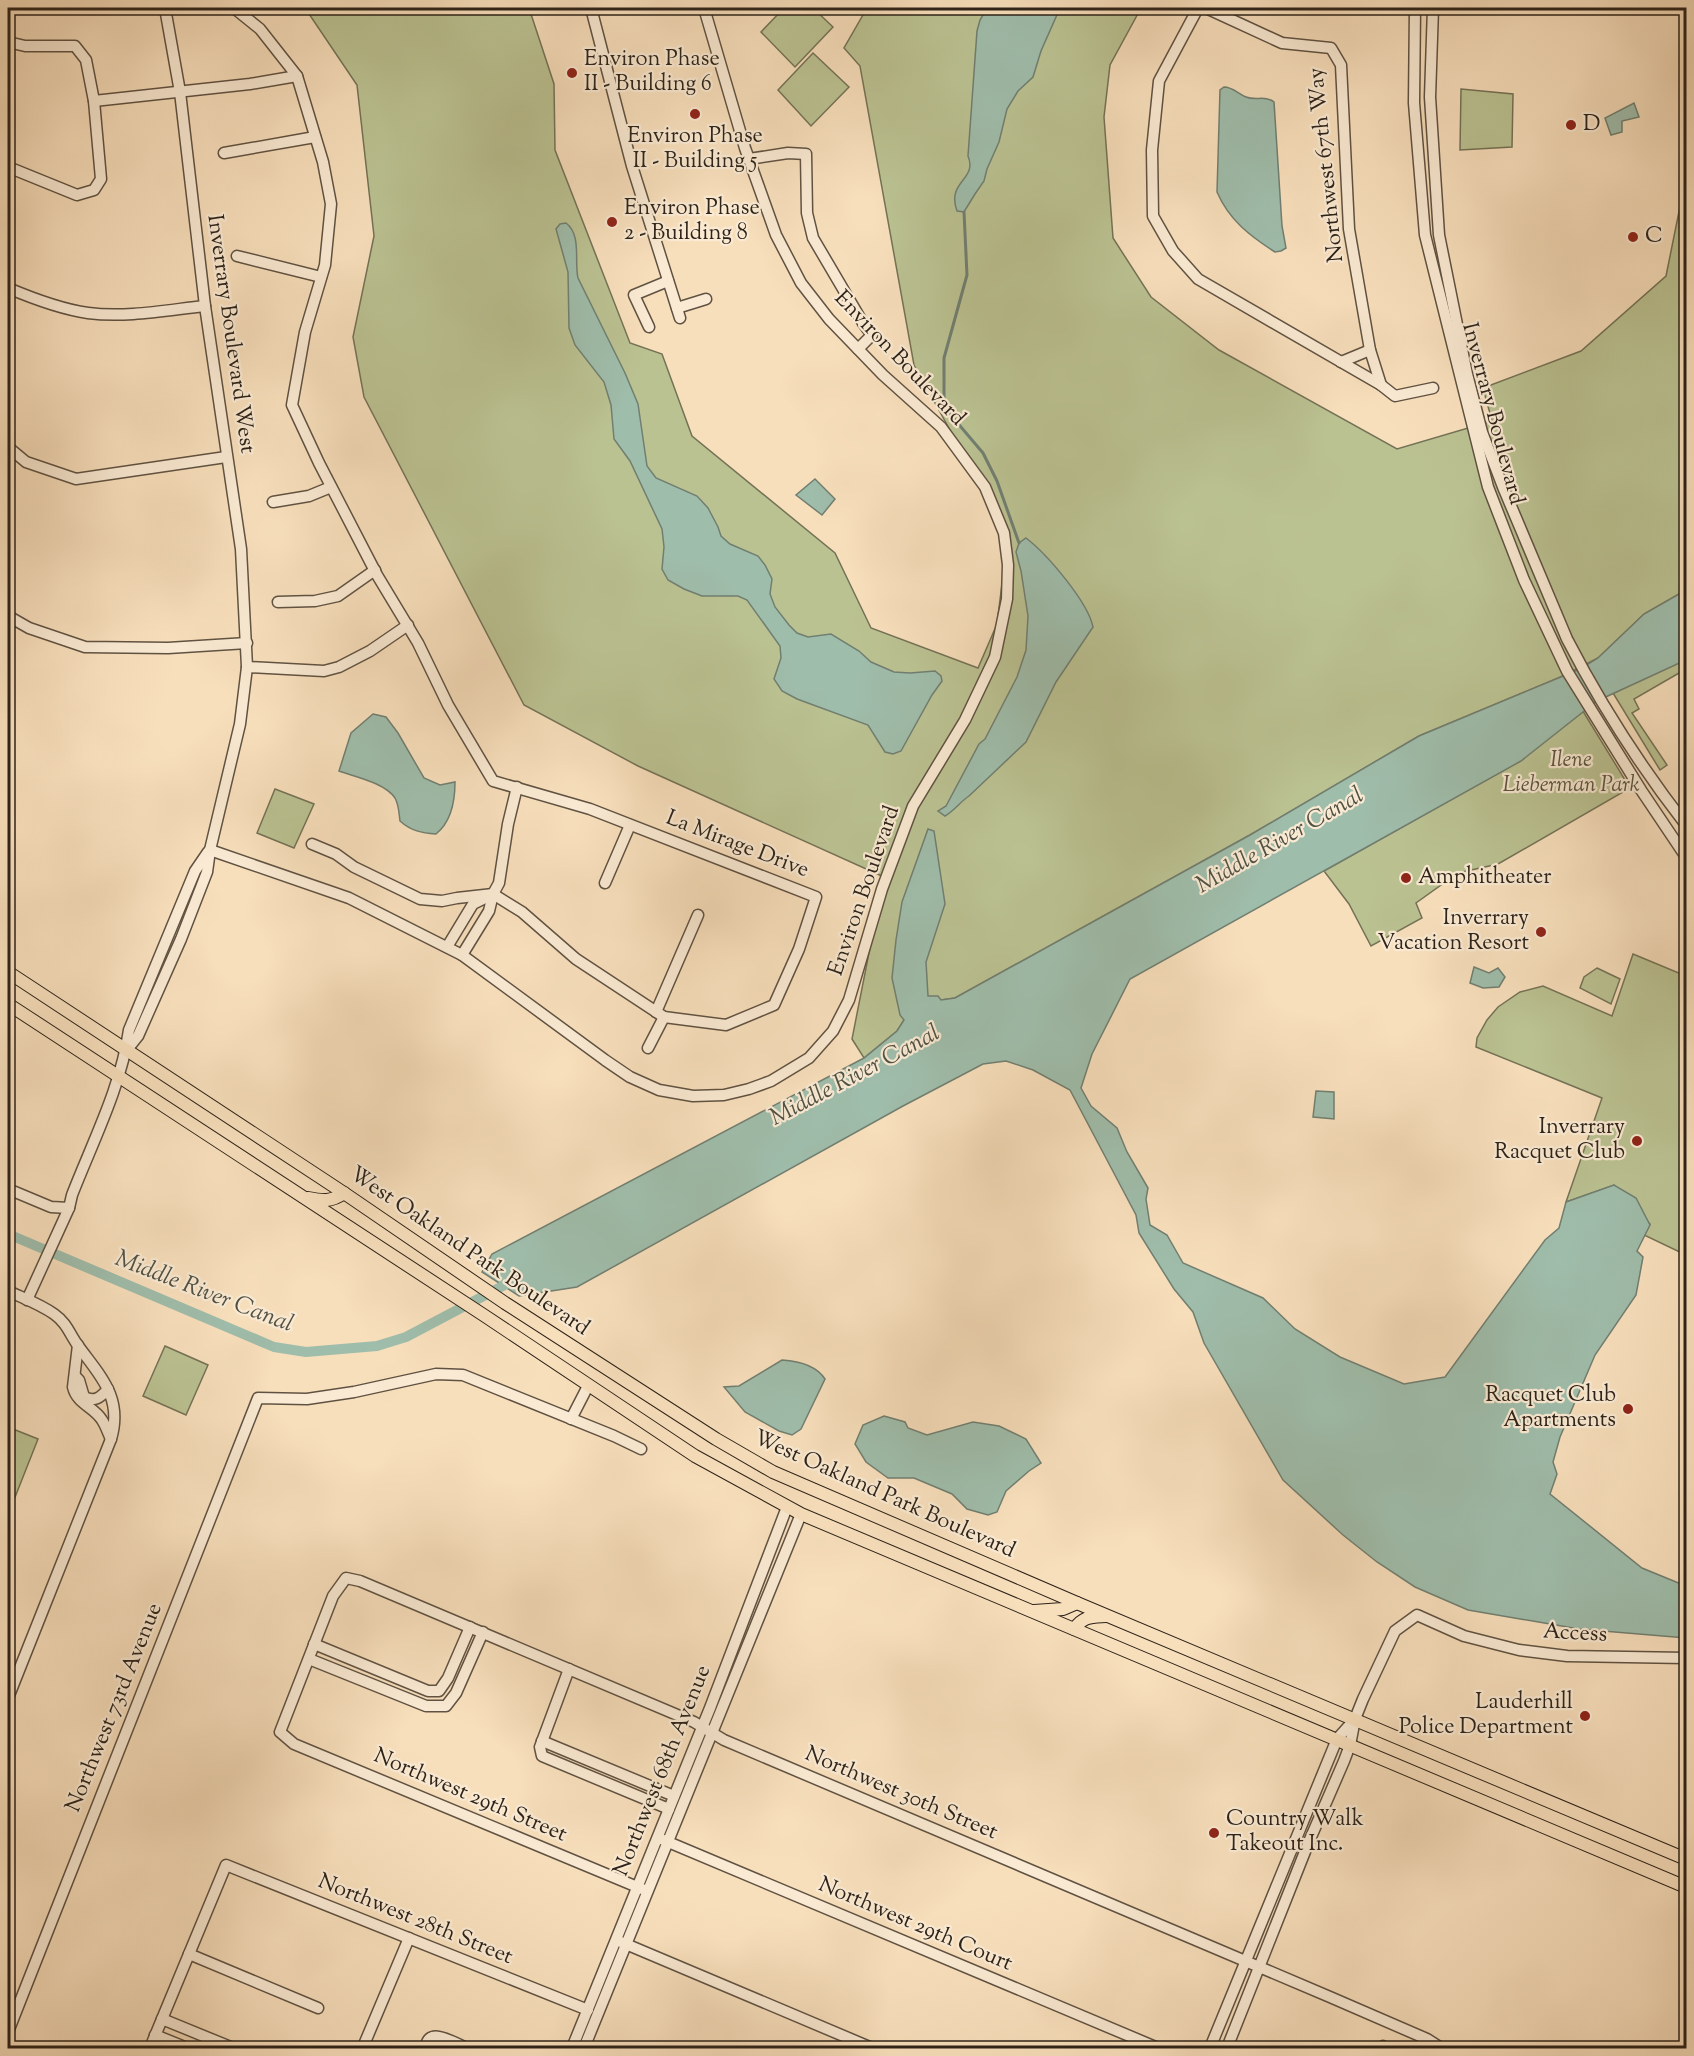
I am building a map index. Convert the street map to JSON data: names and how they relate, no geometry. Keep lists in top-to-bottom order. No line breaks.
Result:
{"streets":{"main road":["West Oakland Park Boulevard"],"street":["Northwest 67th Way","Inverrary Boulevard West","Environ Boulevard","Inverrary Boulevard","La Mirage Drive","Access","Northwest 73rd Avenue","Northwest 68th Avenue","Northwest 30th Street","Northwest 29th Street","Northwest 28th Street","Northwest 29th Court"]},"crossings":[["Inverrary Boulevard West","Environ Boulevard"],["Inverrary Boulevard West","West Oakland Park Boulevard"],["West Oakland Park Boulevard","Access"],["West Oakland Park Boulevard","Northwest 68th Avenue"],["Northwest 68th Avenue","Northwest 30th Street"],["Northwest 68th Avenue","Northwest 29th Street"],["Northwest 68th Avenue","Northwest 28th Street"],["Northwest 68th Avenue","Northwest 29th Court"]],"water":["Middle River Canal"],"parks":["Ilene Lieberman Park"],"places":["Environ Phase II - Building 6","Environ Phase II - Building 5","D","Environ Phase 2 - Building 8","C","Amphitheater","Inverrary Vacation Resort","Inverrary Racquet Club","Racquet Club Apartments","Lauderhill Police Department","Country Walk Takeout Inc."]}
